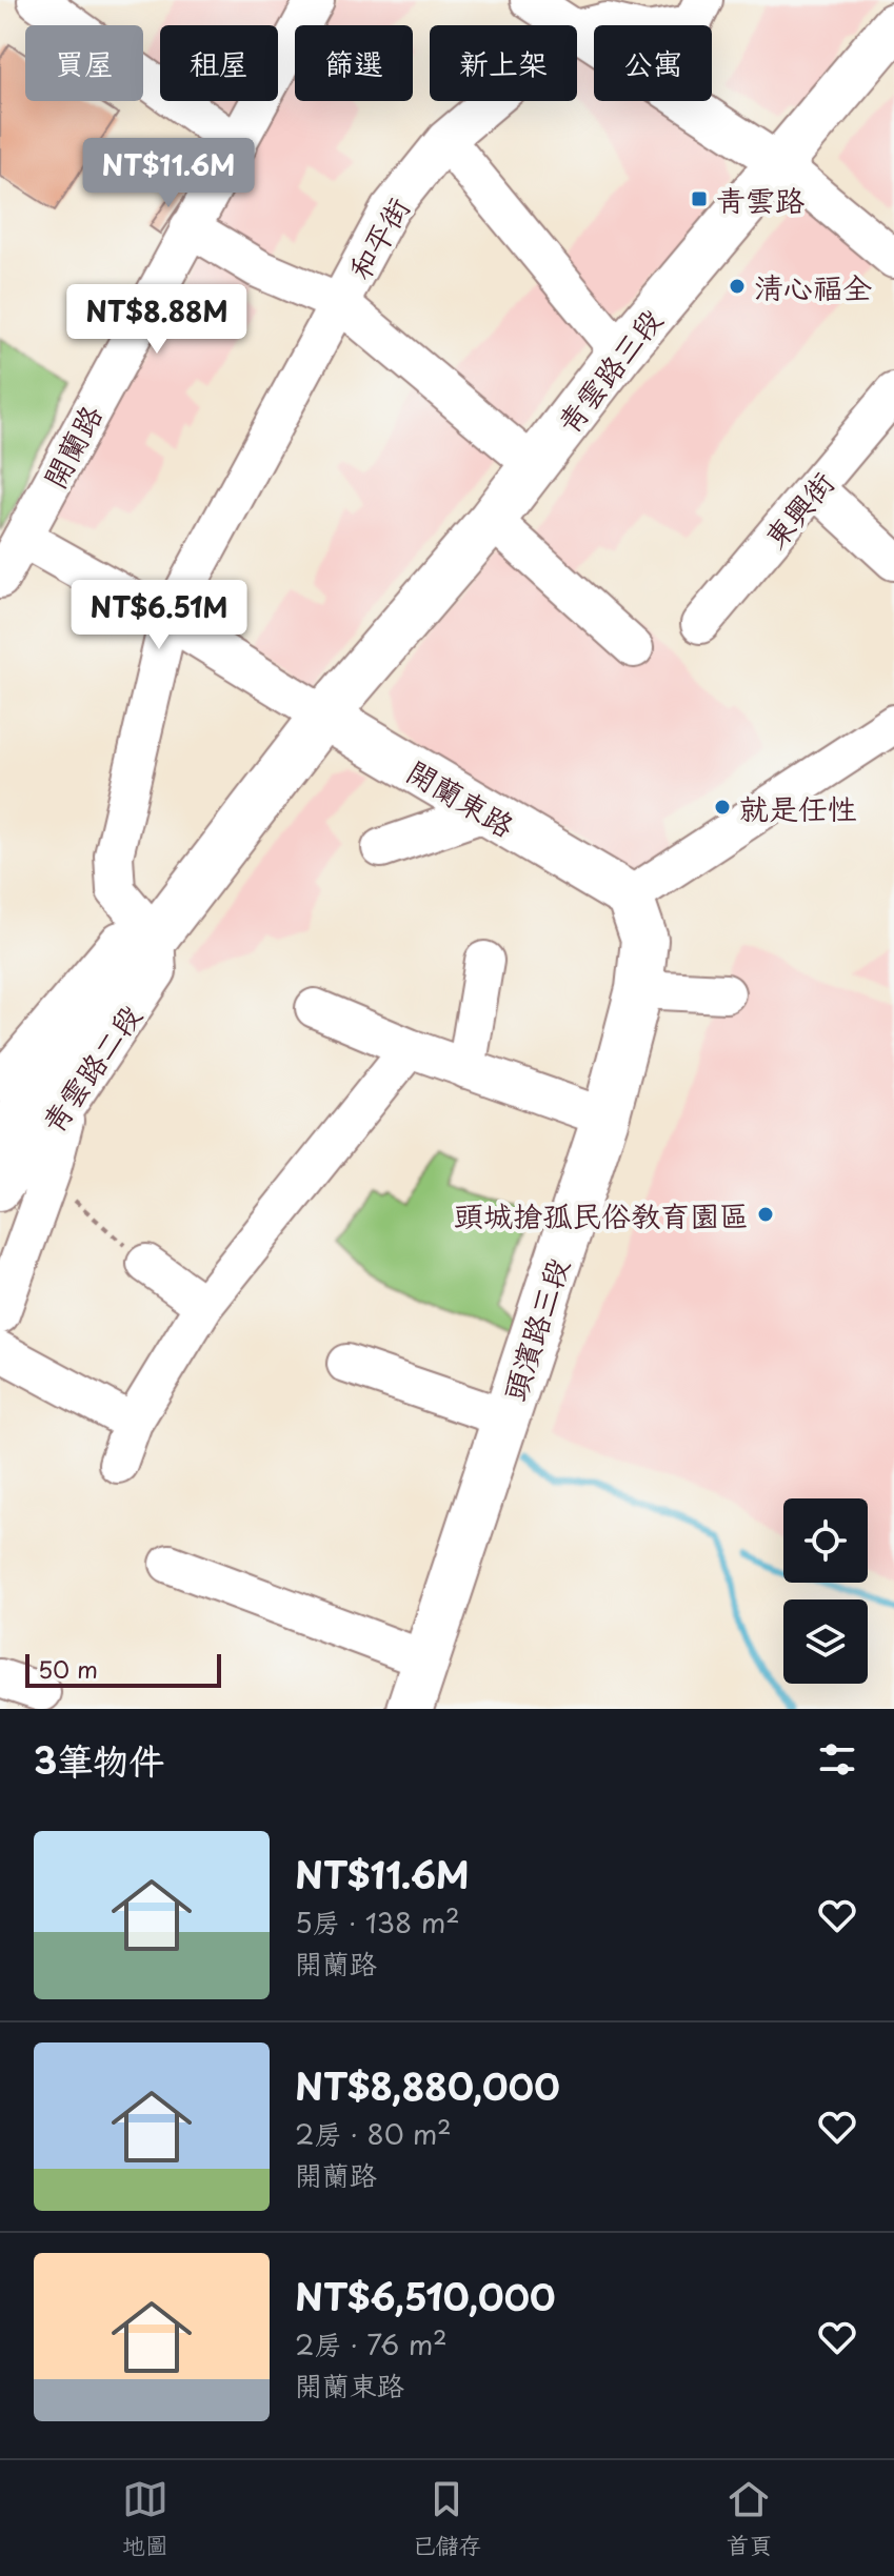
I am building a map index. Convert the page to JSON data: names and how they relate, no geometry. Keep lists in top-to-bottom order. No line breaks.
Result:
{"streets":{"main road":["青雲路三段","開蘭東路","青雲路二段","頭濱路三段"],"street":["和平街","開蘭路","東興街"]},"crossings":[["和平街","開蘭東路"],["和平街","青雲路二段"],["青雲路三段","開蘭東路"],["青雲路三段","青雲路二段"],["開蘭路","開蘭東路"],["開蘭東路","青雲路二段"],["開蘭東路","頭濱路三段"]],"places":{"transit":["青雲路"],"other":["清心福全","就是任性","頭城搶孤民俗教育園區"]},"scale_bar":"50 m","page":{"chip":["買屋","租屋","篩選","新上架","公寓"],"price":["NT$11.6M","NT$8.88M","NT$6.51M"],"scale":"50 m","heading":"3筆物件","list":[{"name":"NT$11.6M","note":"5房 · 138 m² · 開蘭路"},{"name":"NT$8,880,000","note":"2房 · 80 m² · 開蘭路"},{"name":"NT$6,510,000","note":"2房 · 76 m² · 開蘭東路"}],"tabs":["地圖","已儲存","首頁"]}}
